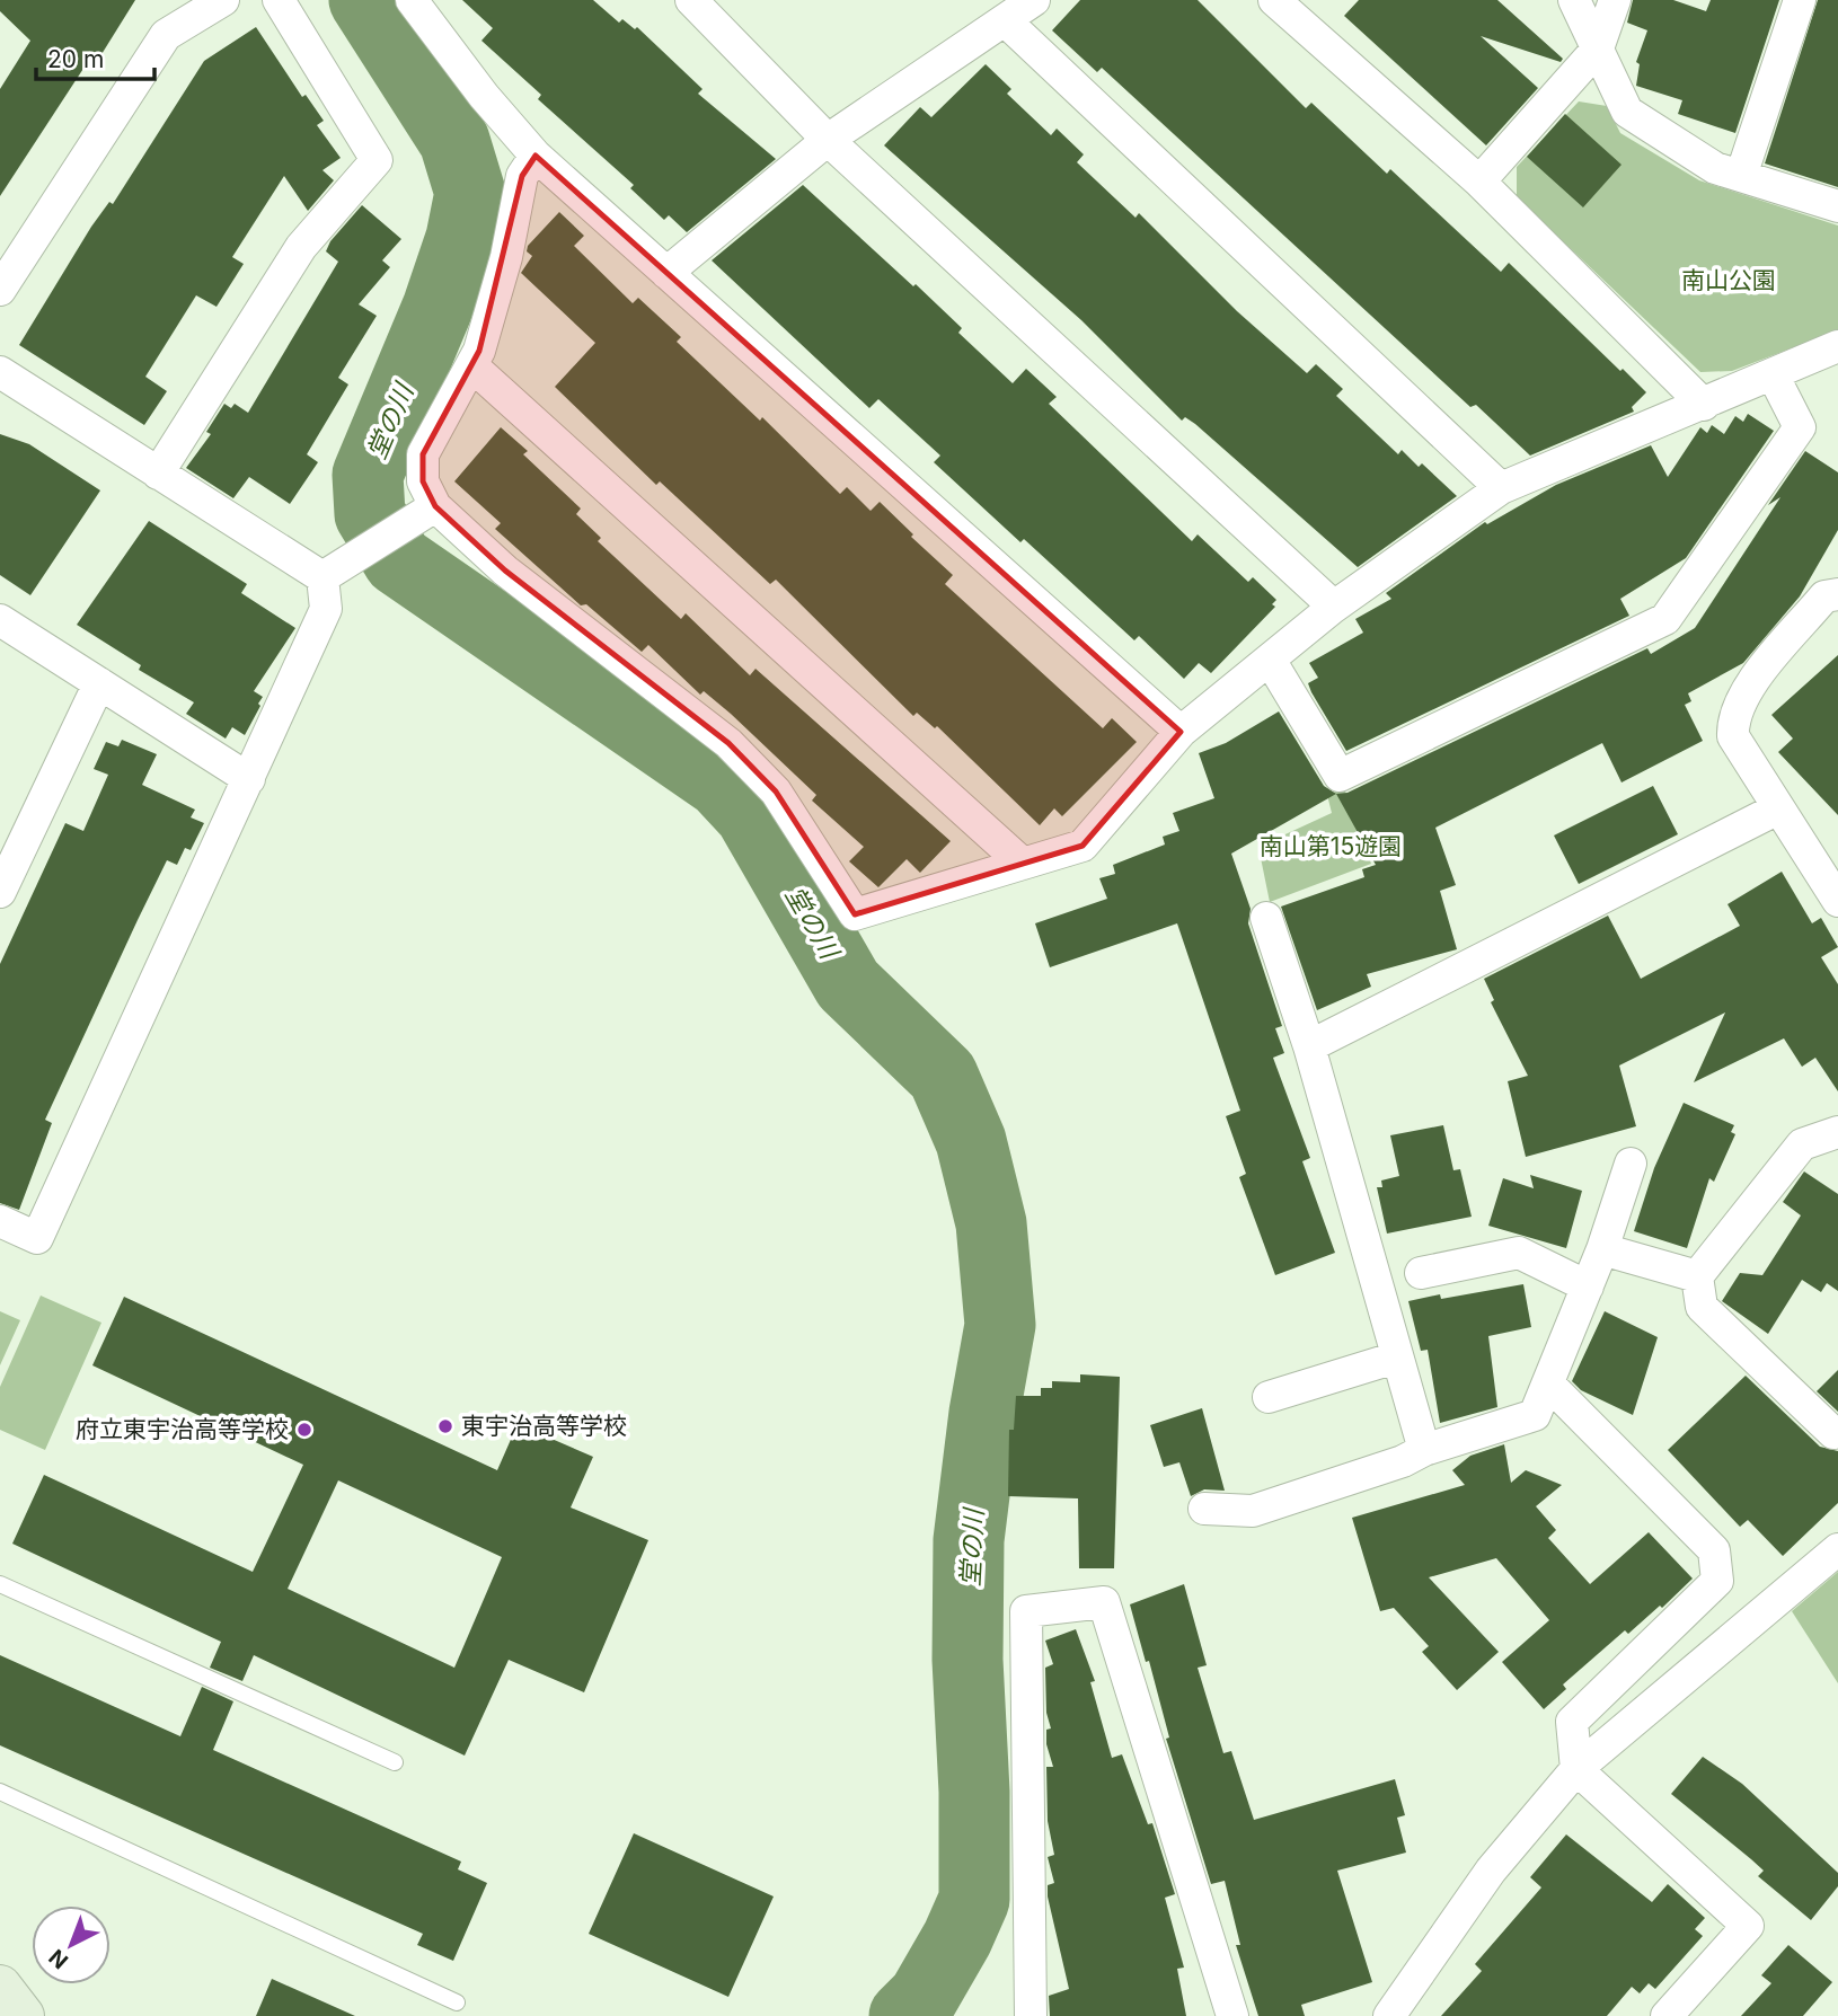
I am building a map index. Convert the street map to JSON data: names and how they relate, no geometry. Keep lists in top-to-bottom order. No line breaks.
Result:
{"water":["堂の川"],"parks":["南山公園","南山第15遊園"],"places":["東宇治高等学校","府立東宇治高等学校"],"scale_bar":"20 m","north":"bottom left"}
